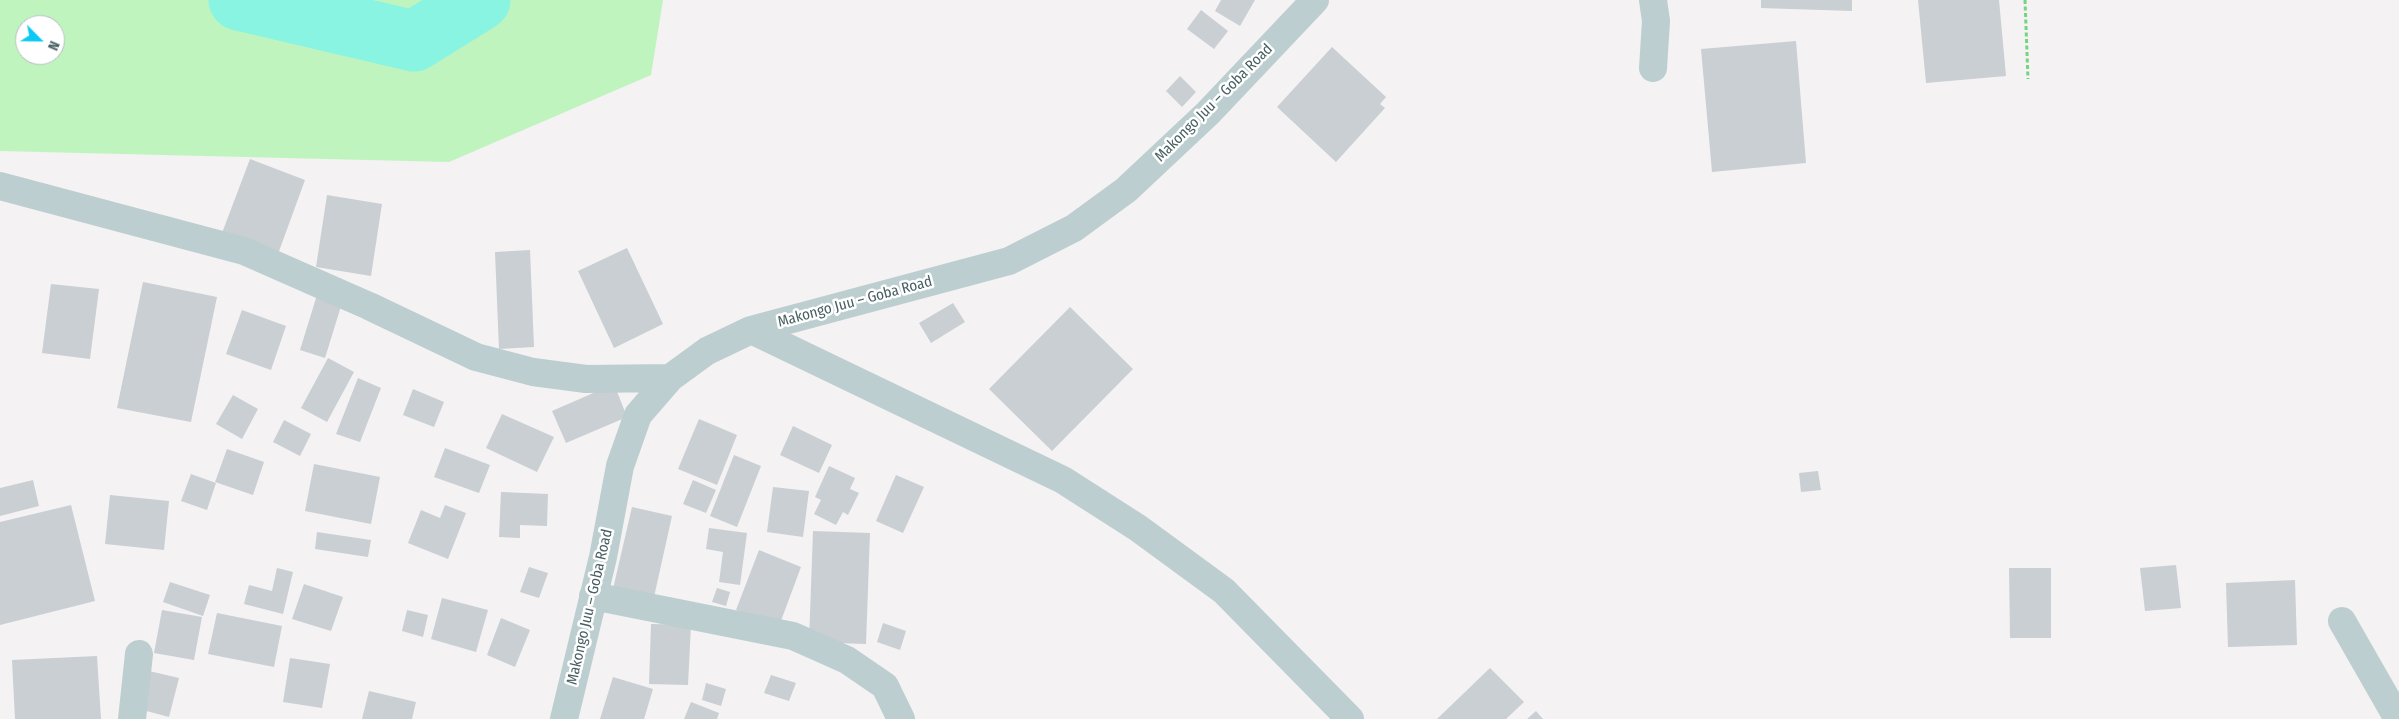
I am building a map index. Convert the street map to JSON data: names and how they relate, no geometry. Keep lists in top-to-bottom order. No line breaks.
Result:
{"streets":{"street":["Makongo Juu – Goba Road"]},"north":"bottom right"}
